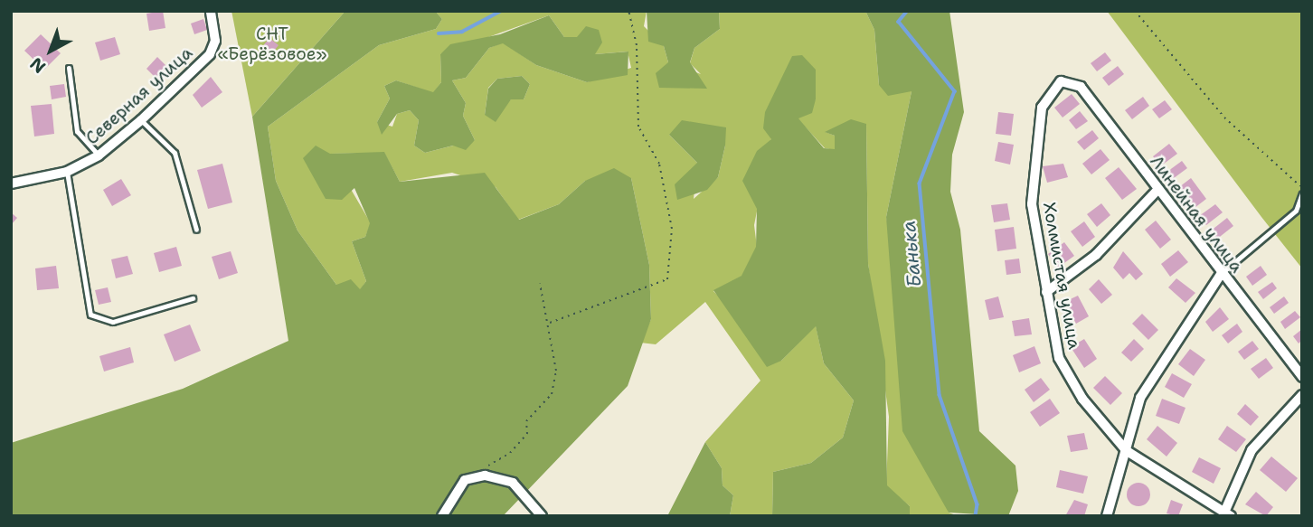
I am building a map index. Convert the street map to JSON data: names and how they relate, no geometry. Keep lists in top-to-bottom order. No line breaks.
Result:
{"streets":{"street":["Северная улица","Линейная улица","Холмистая улица"]},"crossings":[["Линейная улица","Холмистая улица"]],"water":["Банька"],"parks":["СНТ «Берёзовое»"],"north":"bottom left"}
